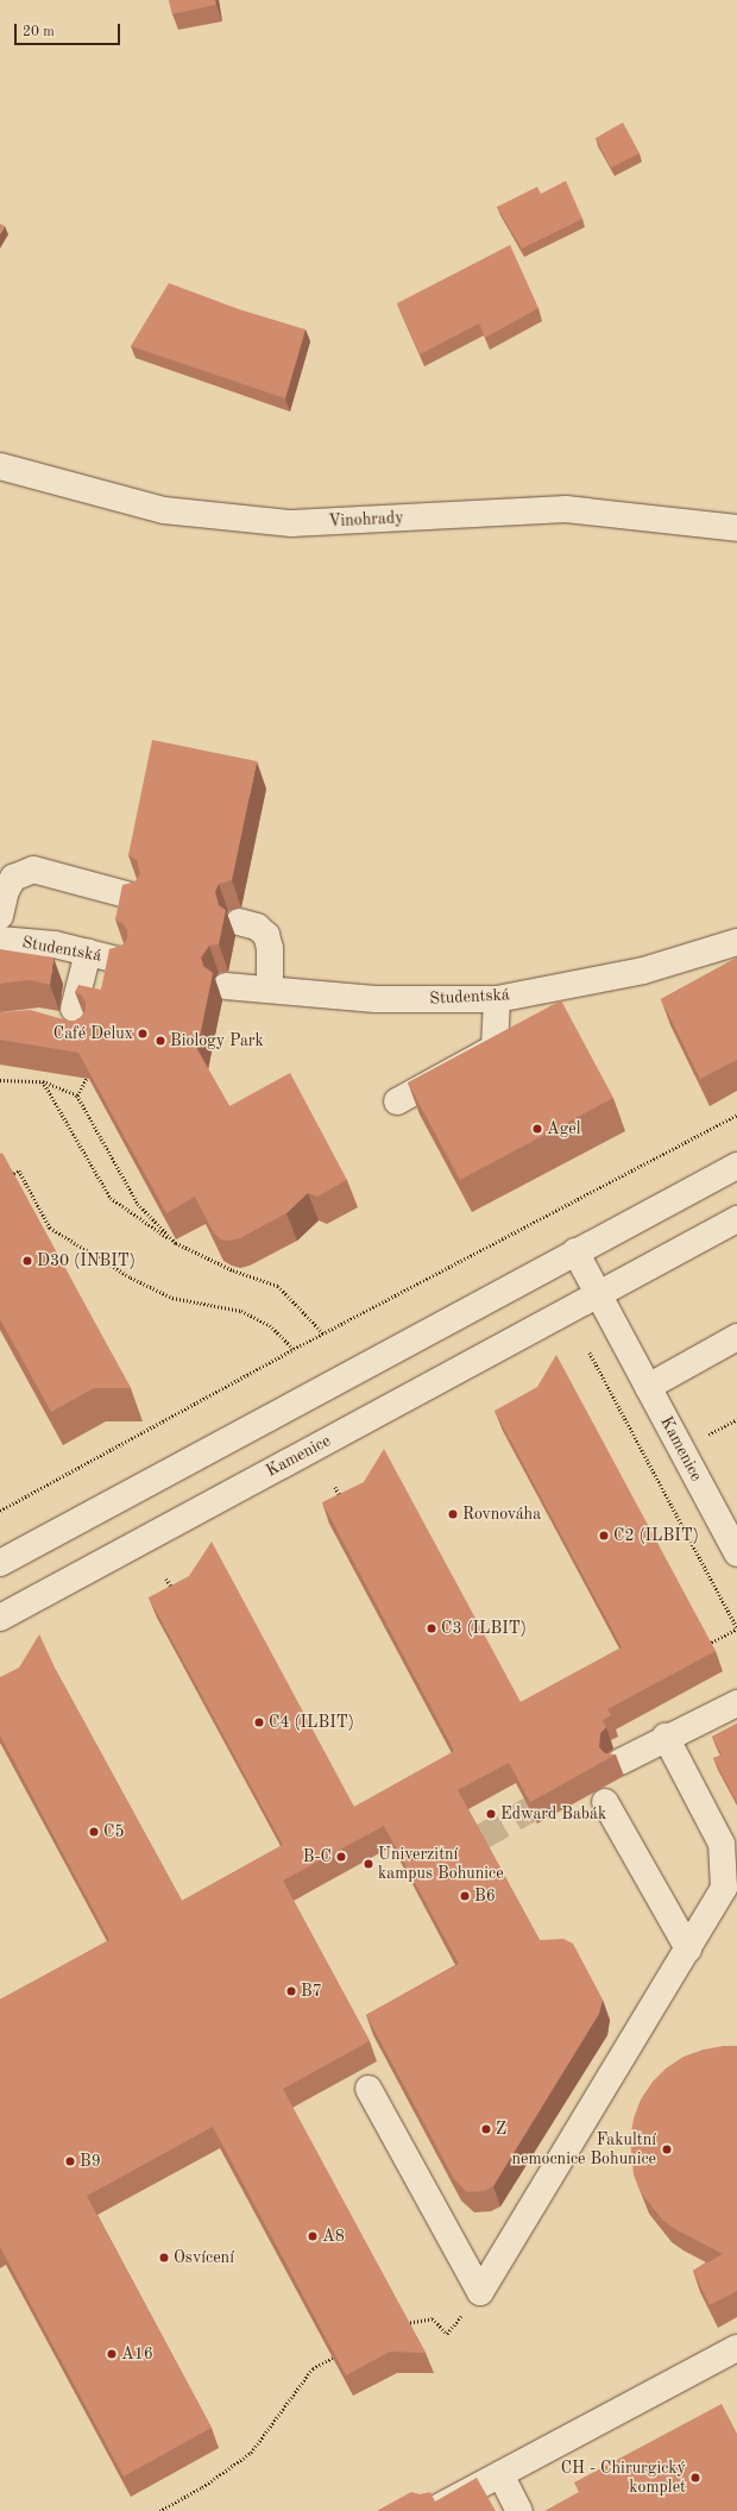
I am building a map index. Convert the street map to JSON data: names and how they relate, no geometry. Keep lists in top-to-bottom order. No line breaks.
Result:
{"streets":{"street":["Vinohrady","Studentská","Kamenice"]},"places":["Café Delux","Biology Park","Agel","D30 (INBIT)","Rovnováha","C2 (ILBIT)","C3 (ILBIT)","C4 (ILBIT)","Edward Babák","C5","B-C","Univerzitní kampus Bohunice","B6","B7","Z","Fakultní nemocnice Bohunice","B9","A8","Osvícení","A16","CH - Chirurgický komplet"],"scale_bar":"20 m"}
